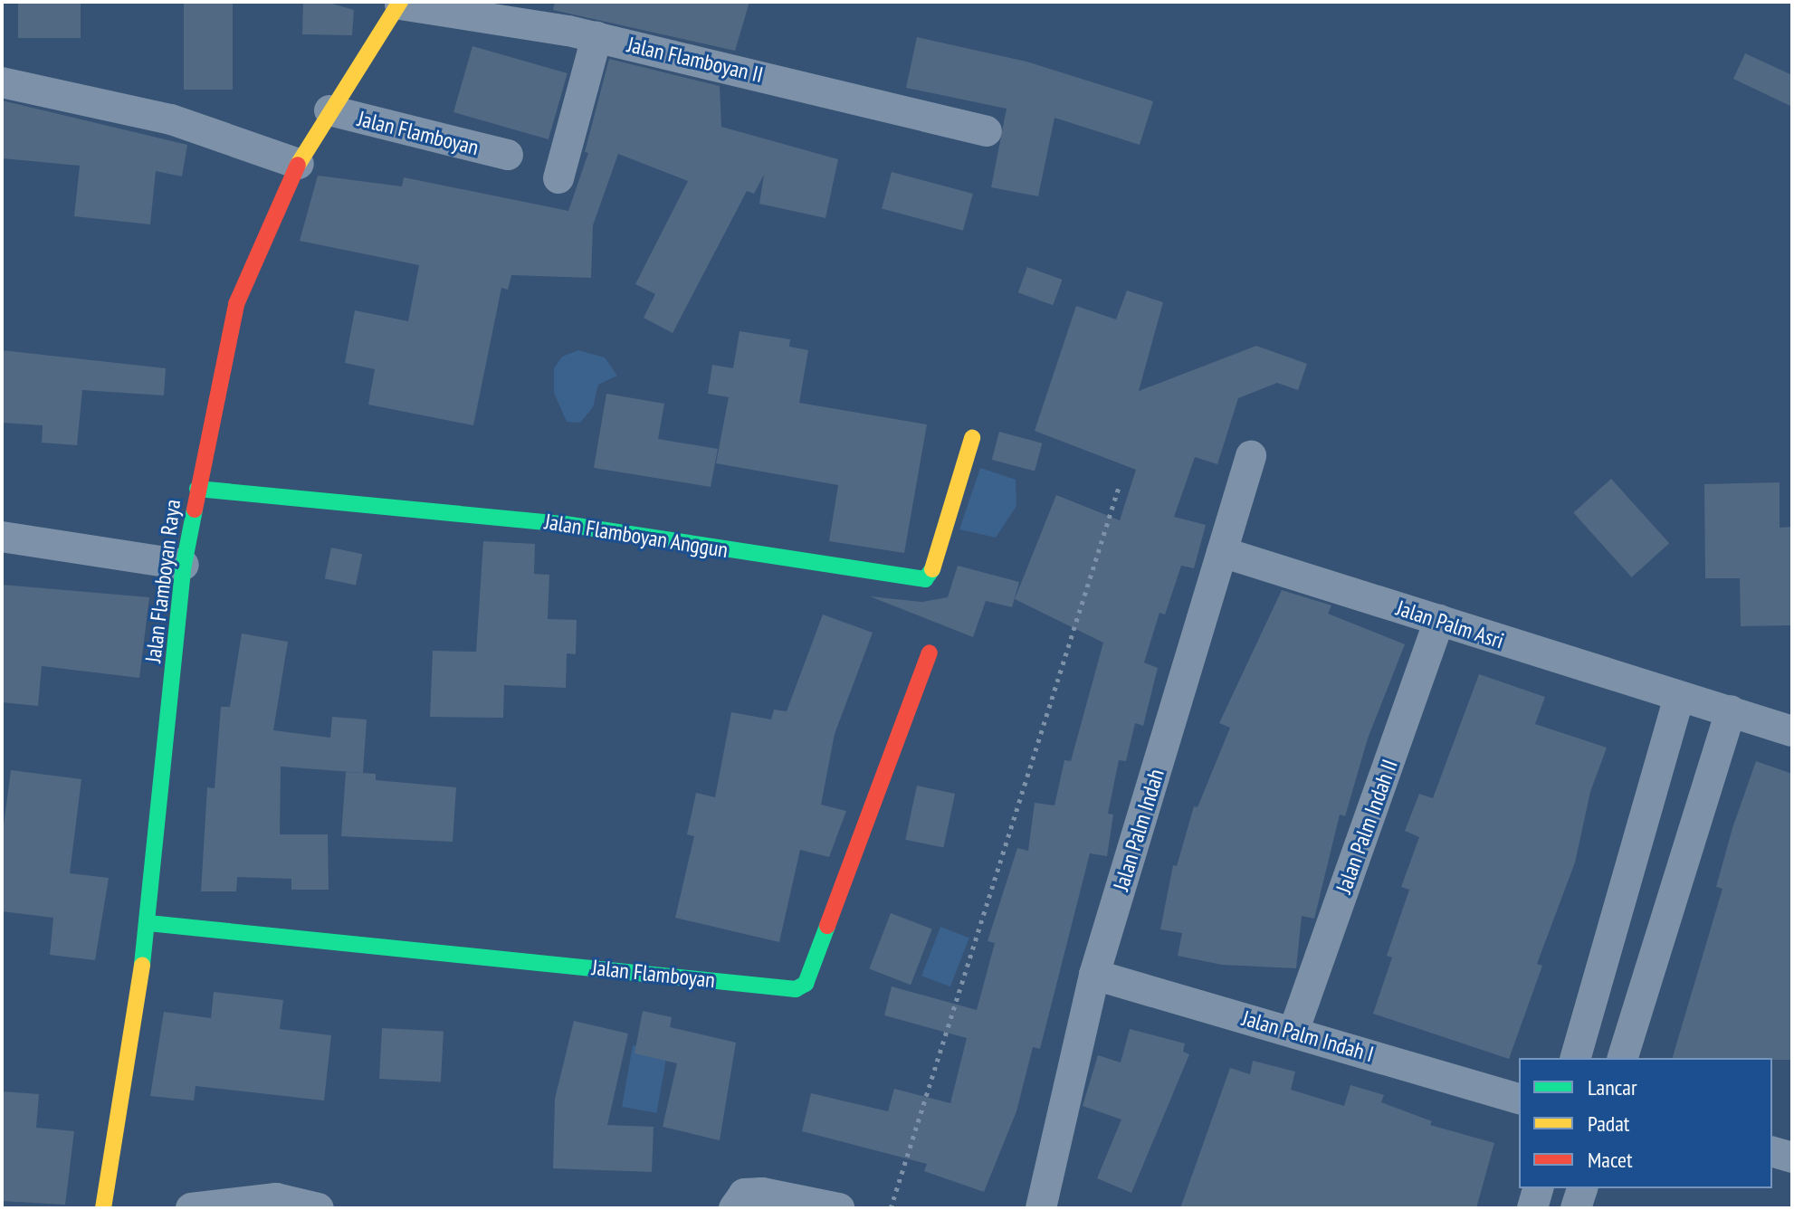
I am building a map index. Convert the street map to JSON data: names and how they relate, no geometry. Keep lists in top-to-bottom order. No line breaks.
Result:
{"streets":{"street":["Jalan Flamboyan II","Jalan Flamboyan","Jalan Flamboyan Anggun","Jalan Flamboyan Raya","Jalan Palm Asri","Jalan Palm Indah II","Jalan Palm Indah","Jalan Palm Indah I"]},"crossings":[["Jalan Flamboyan II","Jalan Flamboyan Raya"],["Jalan Flamboyan","Jalan Flamboyan Raya"],["Jalan Flamboyan Anggun","Jalan Flamboyan Raya"],["Jalan Palm Asri","Jalan Palm Indah II"],["Jalan Palm Asri","Jalan Palm Indah"],["Jalan Palm Indah II","Jalan Palm Indah I"],["Jalan Palm Indah","Jalan Palm Indah I"]],"legend":["Lancar","Padat","Macet"]}
